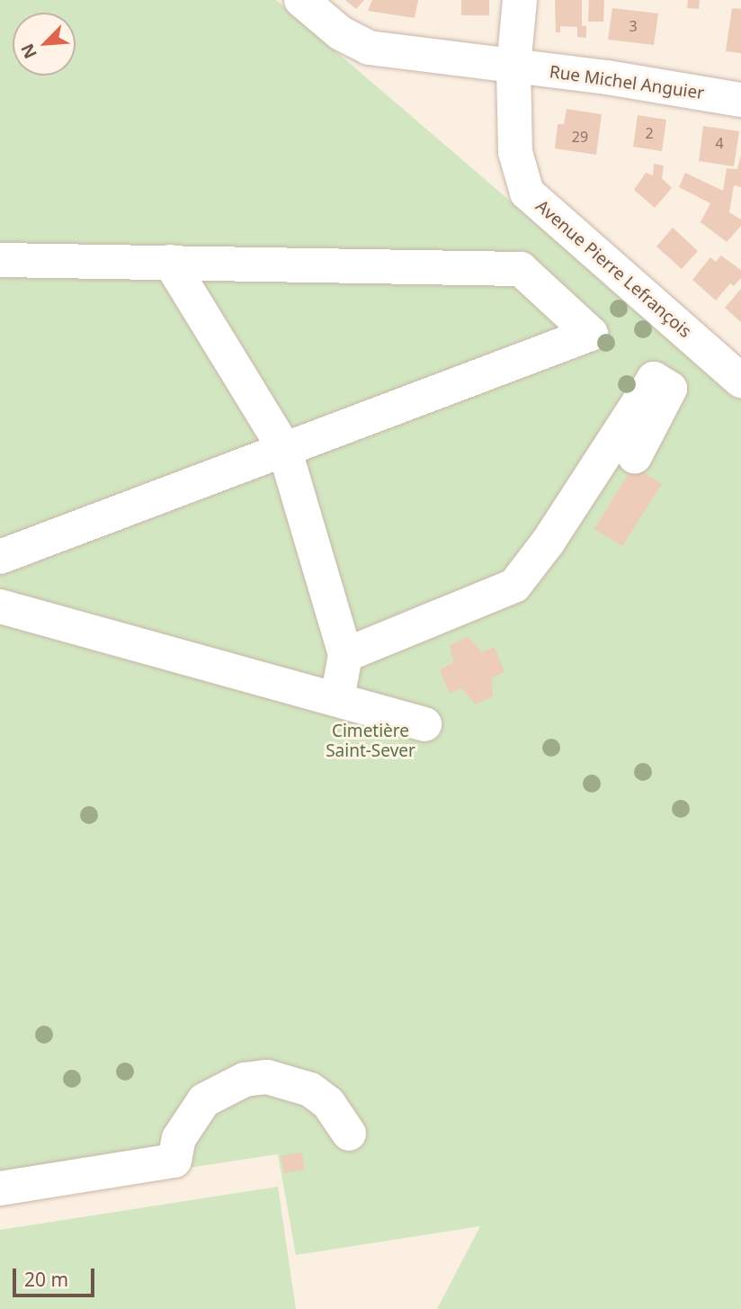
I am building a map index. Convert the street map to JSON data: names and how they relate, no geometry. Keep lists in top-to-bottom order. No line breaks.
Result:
{"streets":{"street":["Rue Michel Anguier","Avenue Pierre Lefrançois"]},"crossings":[["Rue Michel Anguier","Avenue Pierre Lefrançois"]],"parks":["Cimetière Saint-Sever"],"house_numbers":["3","2","29","4"],"scale_bar":"20 m","north":"bottom left"}
